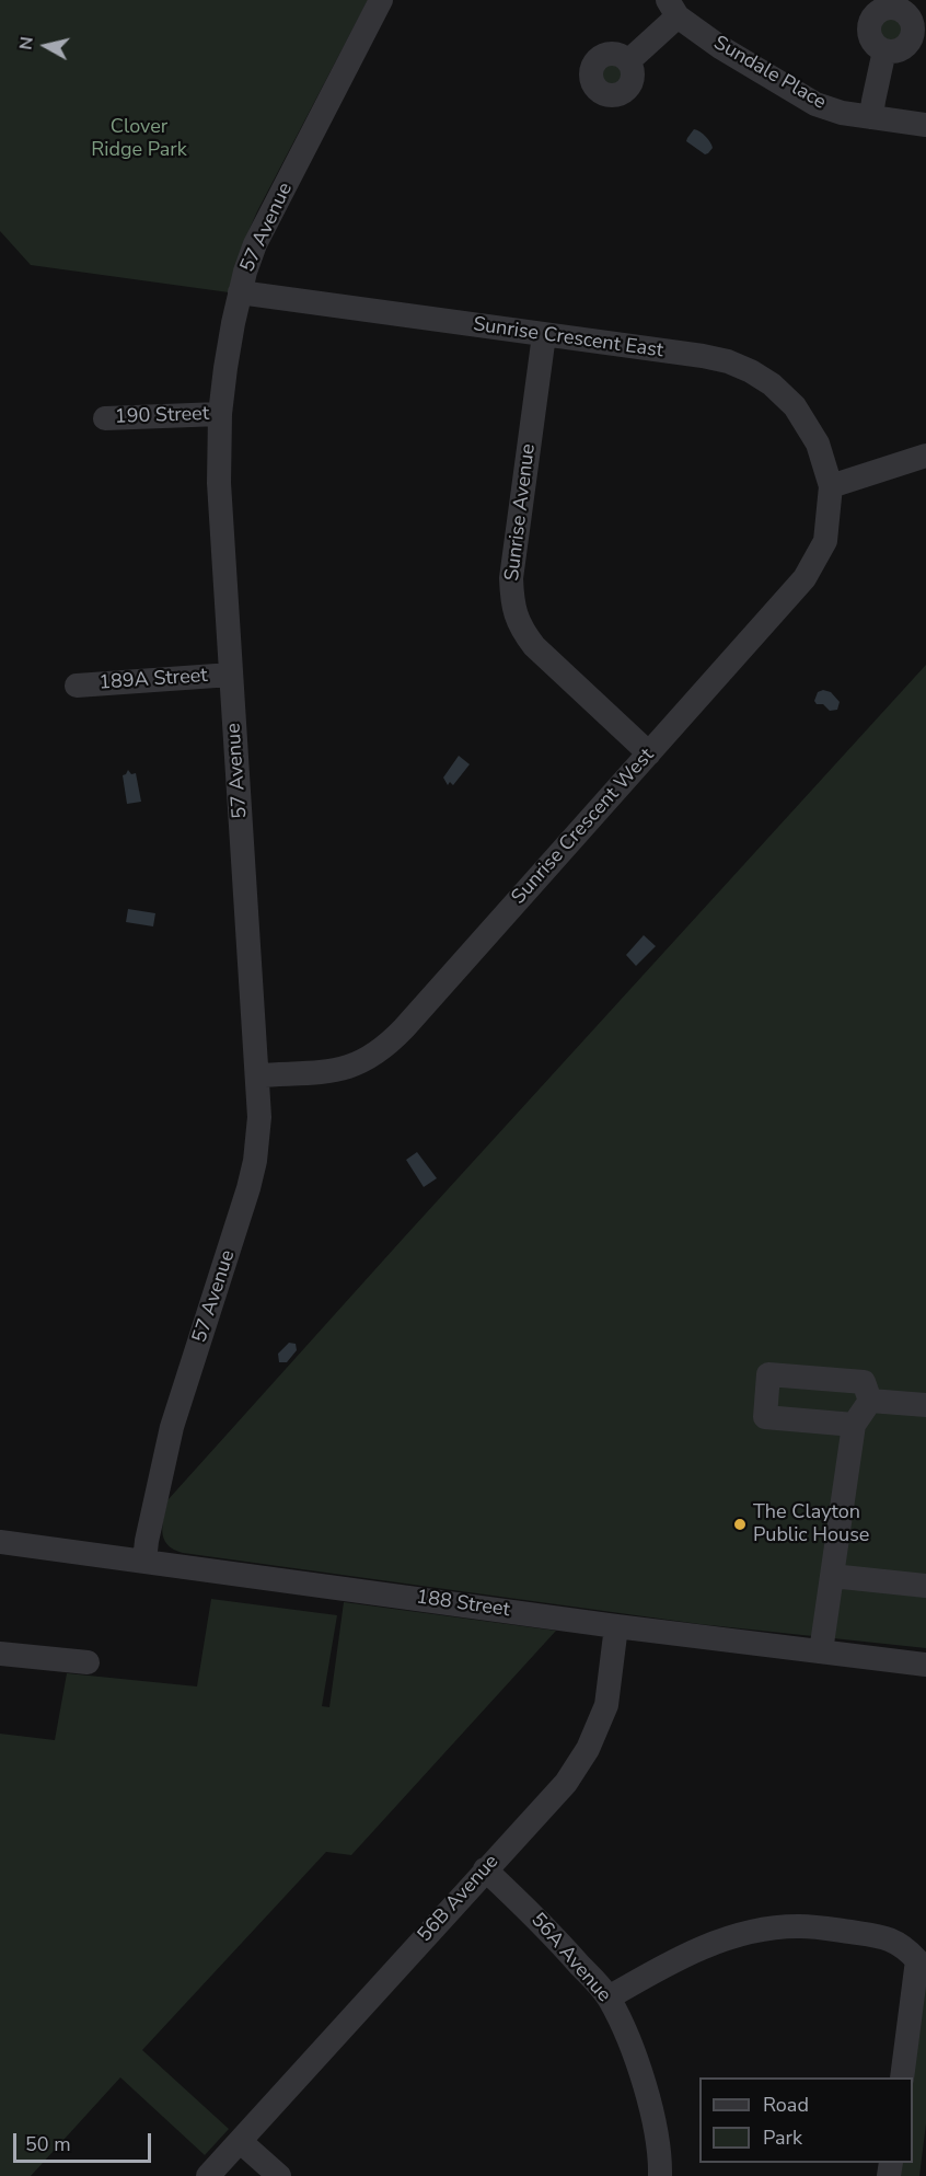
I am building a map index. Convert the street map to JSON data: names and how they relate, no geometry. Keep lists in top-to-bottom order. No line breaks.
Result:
{"streets":{"street":["Sundale Place","57 Avenue","Sunrise Crescent East","190 Street","Sunrise Avenue","189A Street","Sunrise Crescent West","188 Street","56B Avenue","56A Avenue"]},"crossings":[["57 Avenue","Sunrise Crescent East"],["57 Avenue","190 Street"],["57 Avenue","189A Street"],["57 Avenue","Sunrise Crescent West"],["57 Avenue","188 Street"],["Sunrise Crescent East","Sunrise Avenue"],["Sunrise Crescent East","Sunrise Crescent West"],["Sunrise Avenue","Sunrise Crescent West"],["188 Street","56B Avenue"],["56B Avenue","56A Avenue"]],"parks":["Clover Ridge Park"],"places":["The Clayton Public House"],"legend":["Road","Park"],"scale_bar":"50 m","north":"left"}
